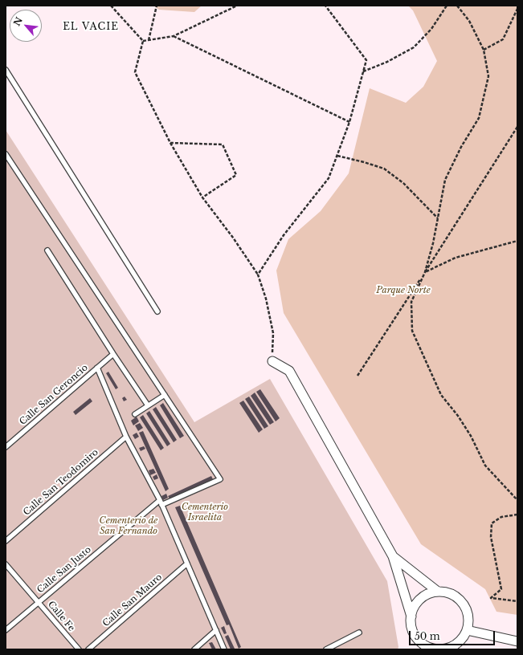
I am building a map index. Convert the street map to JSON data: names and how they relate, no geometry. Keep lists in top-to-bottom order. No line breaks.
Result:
{"streets":{"lane":["Calle San Geroncio","Calle San Teodomiro","Calle San Justo","Calle San Mauro","Calle Fe"]},"crossings":[["Calle San Justo","Calle Fe"]],"districts":["EL VACIE"],"parks":["Parque Norte","Cementerio Israelita","Cementerio de San Fernando"],"scale_bar":"50 m","north":"top left"}
